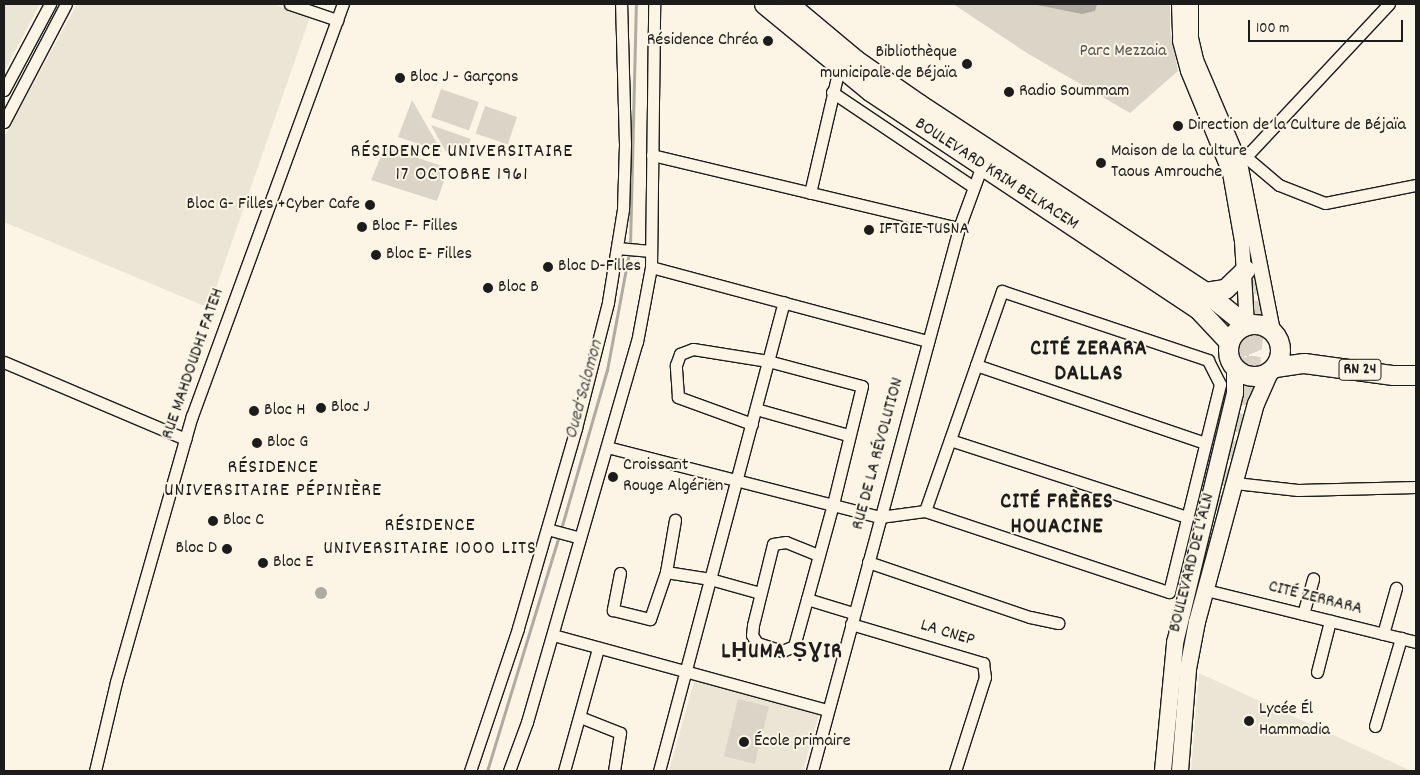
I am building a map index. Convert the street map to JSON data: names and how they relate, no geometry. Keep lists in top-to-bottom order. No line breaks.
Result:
{"streets":{"main road":["BOULEVARD KRIM BELKACEM","RN 24","BOULEVARD DE L'ALN"],"street":["RUE MAHDOUDHI FATEH","RUE DE LA RÉVOLUTION","CITÉ ZERRARA","LA CNEP"]},"crossings":[["BOULEVARD KRIM BELKACEM","RN 24"],["BOULEVARD KRIM BELKACEM","RUE DE LA RÉVOLUTION"],["BOULEVARD KRIM BELKACEM","BOULEVARD DE L'ALN"],["RN 24","BOULEVARD DE L'ALN"],["RUE DE LA RÉVOLUTION","LA CNEP"],["BOULEVARD DE L'ALN","CITÉ ZERRARA"]],"districts":["RÉSIDENCE UNIVERSITAIRE 17 OCTOBRE 1961","CITÉ ZERARA DALLAS","RÉSIDENCE UNIVERSITAIRE PÉPINIÈRE","CITÉ FRÈRES HOUACINE","RÉSIDENCE UNIVERSITAIRE 1000 LITS","LḤUMA ṢƔIR"],"water":["Oued Salomon"],"parks":["Parc Mezzaia"],"places":["Résidence Chréa","Bibliothèque municipale de Béjaïa","Bloc J - Garçons","Radio Soummam","Direction de la Culture de Béjaïa","Maison de la culture Taous Amrouche","Bloc G- Filles +Cyber Cafe","Bloc F- Filles","IFTGIE TUSNA","Bloc E- Filles","Bloc D-Filles","Bloc B","Bloc J","Bloc H","Bloc G","Croissant Rouge Algérien","Bloc C","Bloc D","Bloc E","Lycée Él Hammadia","École primaire"],"scale_bar":"100 m"}
